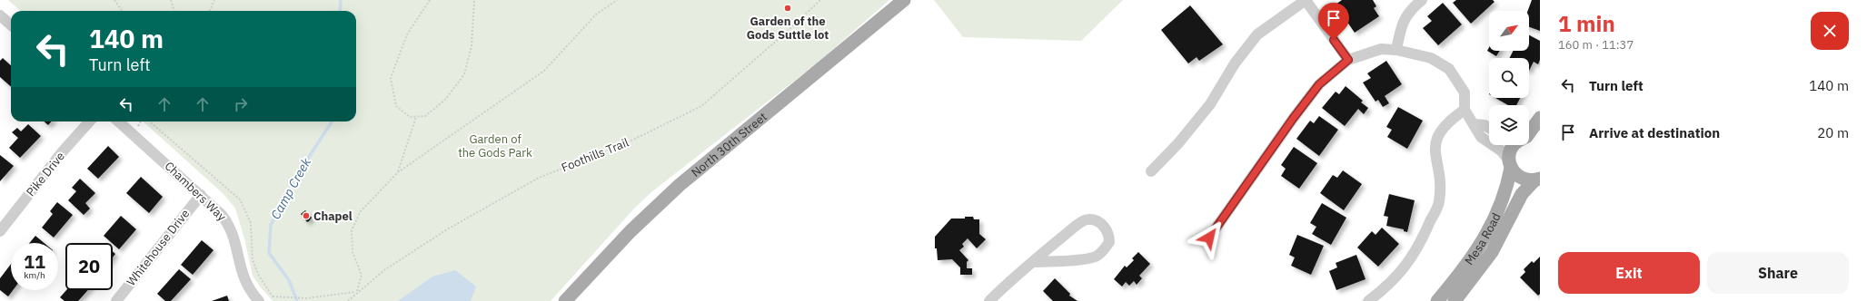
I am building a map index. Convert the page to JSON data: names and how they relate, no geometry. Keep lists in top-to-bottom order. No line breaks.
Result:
{"streets":{"main road":["North 30th Street","Mesa Road"],"street":["Pike Drive","Chambers Way","Whitehouse Drive"],"path":["Foothills Trail"]},"crossings":[["Chambers Way","Whitehouse Drive"]],"water":["Camp Creek"],"parks":["Garden of the Gods Park"],"places":["Garden of the Gods Suttle lot","Chapel"],"north":"top right","page":{"heading":["1 min","160 m · 11:37"],"turn":["140 m","Turn left"],"list":[{"name":"Turn left","value":"140 m"},{"name":"Arrive at destination","value":"20 m"}],"speed":"11 km/h","limit":"20","buttons":["Exit","Share"]}}
